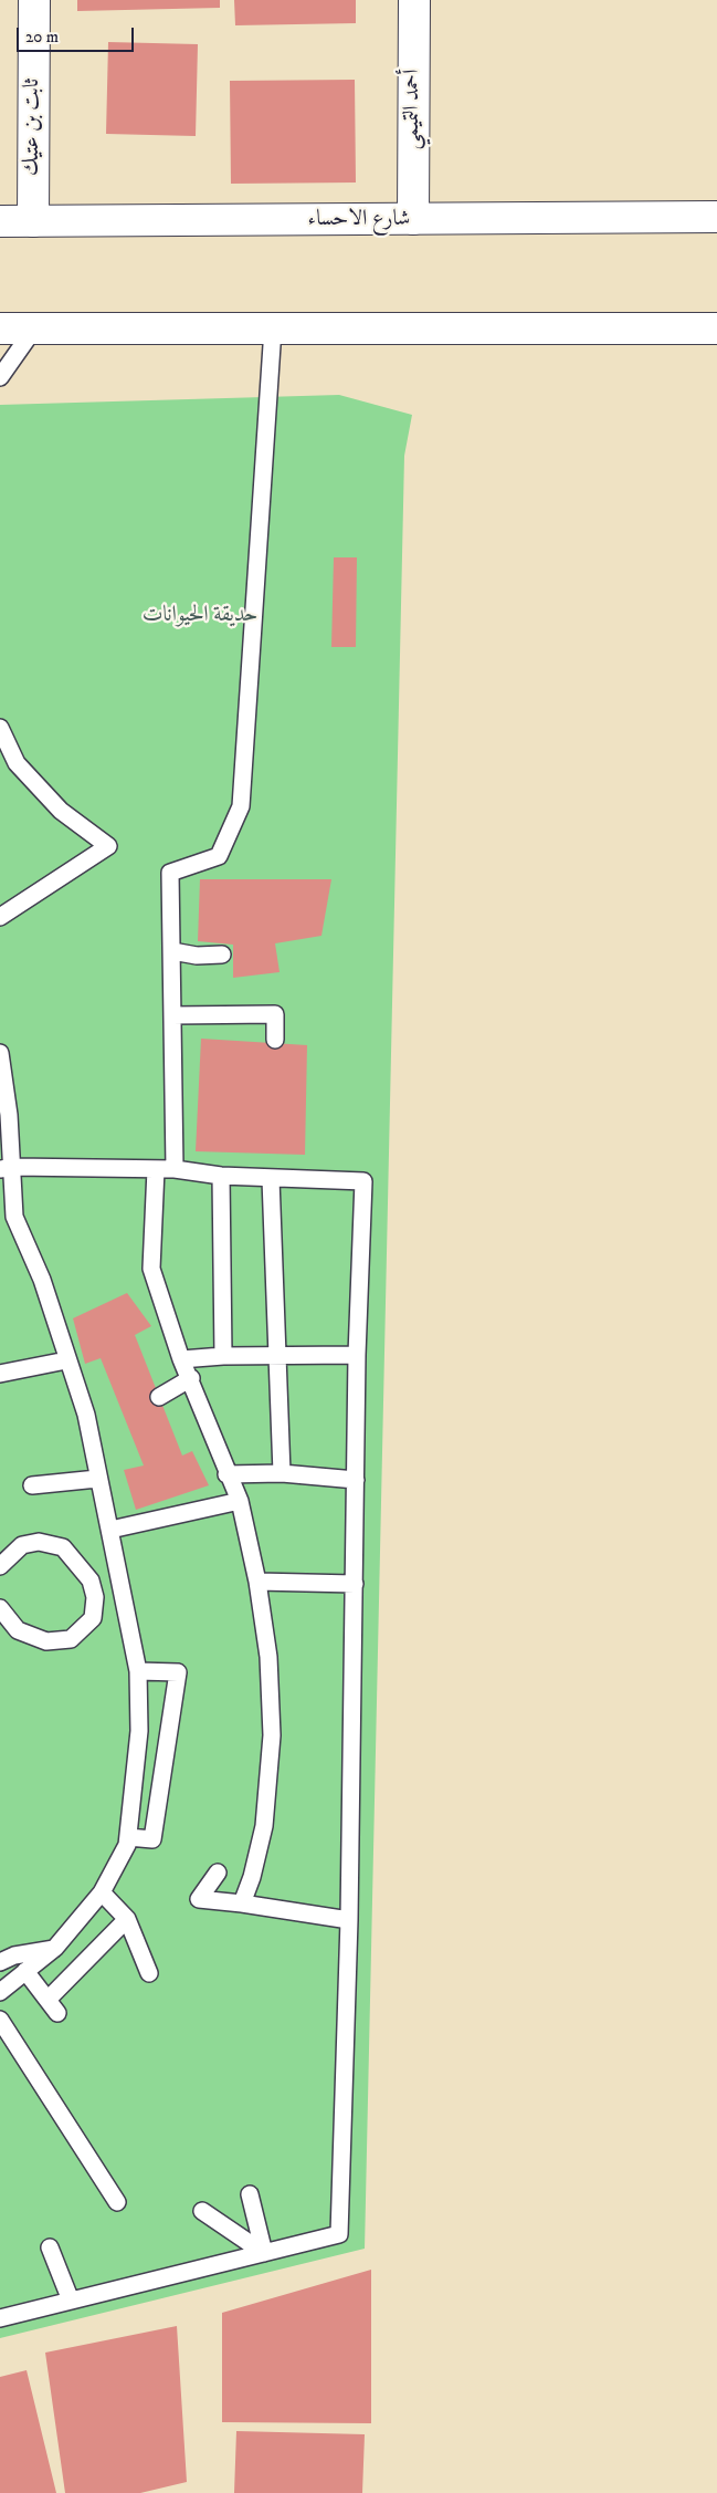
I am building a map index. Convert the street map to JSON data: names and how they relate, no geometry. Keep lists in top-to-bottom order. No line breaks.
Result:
{"streets":{"main road":["أحمد التميمي","ثابت بن عتيك","شارع الاحساء"]},"crossings":[["أحمد التميمي","شارع الاحساء"],["ثابت بن عتيك","شارع الاحساء"]],"parks":["حديقة الحيوانات"],"scale_bar":"20 m"}
